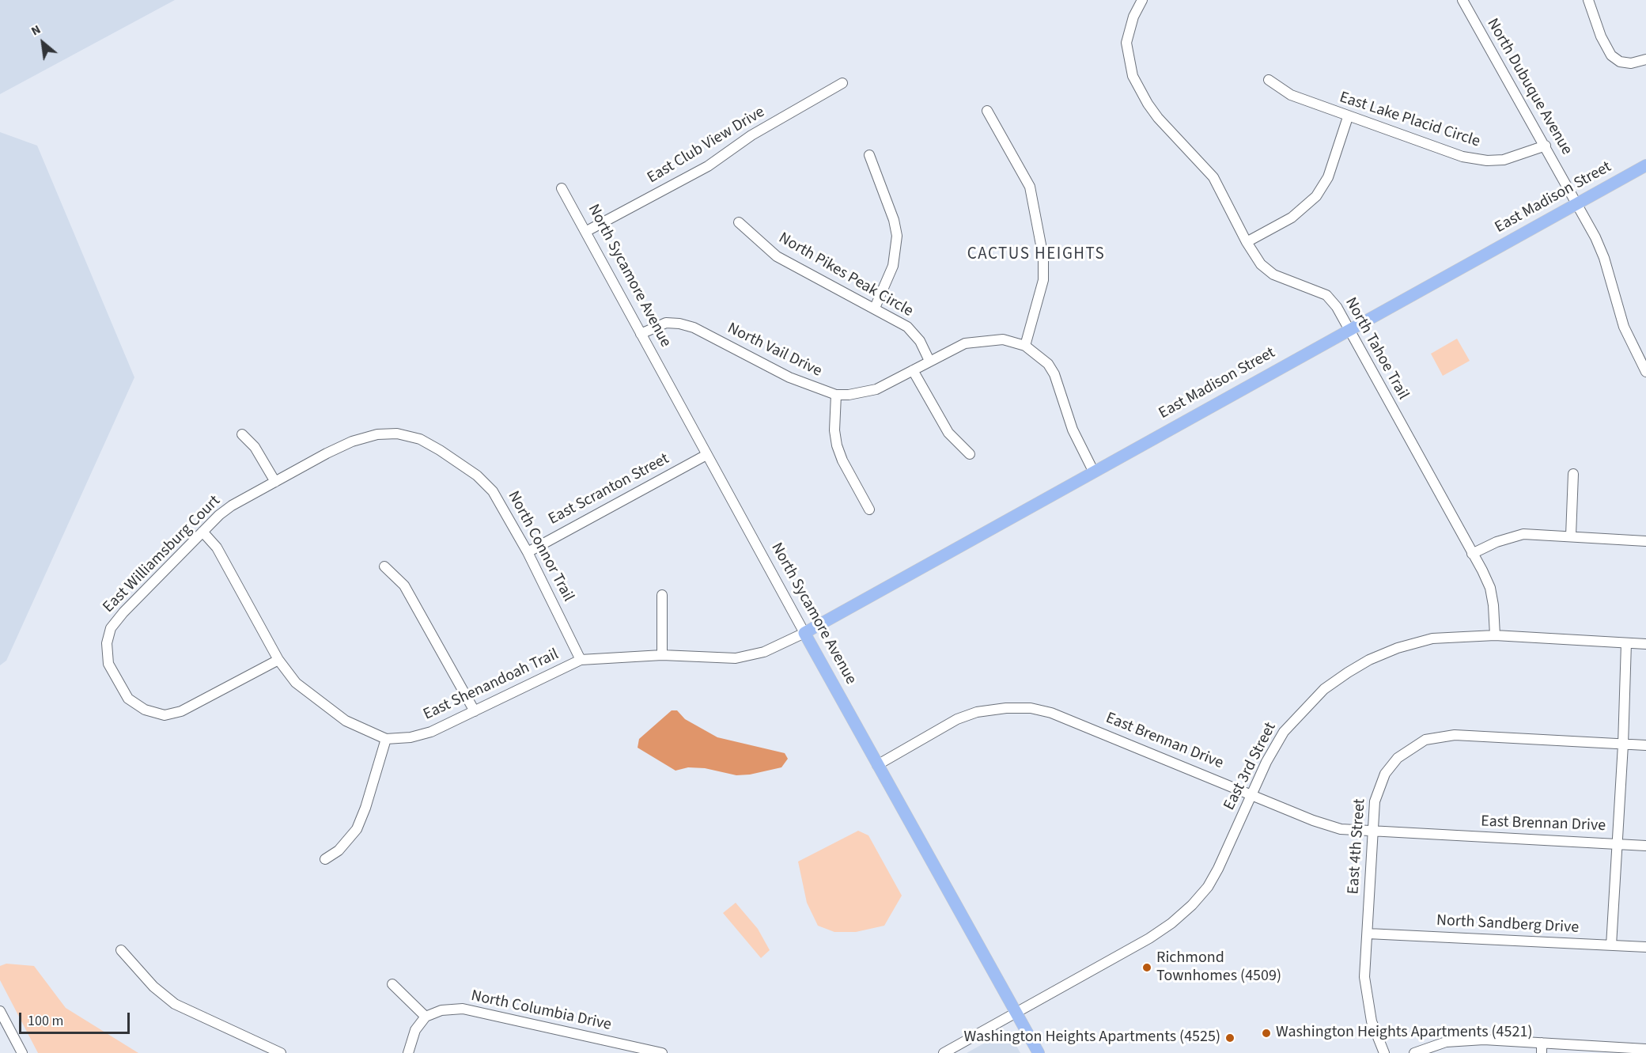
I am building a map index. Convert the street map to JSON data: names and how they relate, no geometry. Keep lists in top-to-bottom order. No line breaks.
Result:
{"streets":{"main road":["East Madison Street","North Sycamore Avenue"],"street":["North Dubuque Avenue","East Lake Placid Circle","East Club View Drive","North Pikes Peak Circle","North Tahoe Trail","North Vail Drive","East Scranton Street","North Connor Trail","East Williamsburg Court","East Shenandoah Trail","East Brennan Drive","East 3rd Street","East 4th Street","North Sandberg Drive","North Columbia Drive"]},"crossings":[["North Dubuque Avenue","East Lake Placid Circle"],["North Dubuque Avenue","East Madison Street"],["East Club View Drive","North Sycamore Avenue"],["East Madison Street","North Sycamore Avenue"],["East Madison Street","North Tahoe Trail"],["East Madison Street","North Vail Drive"],["East Madison Street","East Shenandoah Trail"],["North Pikes Peak Circle","North Vail Drive"],["North Sycamore Avenue","North Vail Drive"],["North Sycamore Avenue","East Scranton Street"],["North Sycamore Avenue","East Shenandoah Trail"],["North Sycamore Avenue","East Brennan Drive"],["North Sycamore Avenue","East 3rd Street"],["North Tahoe Trail","East 3rd Street"],["East Scranton Street","North Connor Trail"],["North Connor Trail","East Williamsburg Court"],["North Connor Trail","East Shenandoah Trail"],["East Williamsburg Court","East Shenandoah Trail"],["East Brennan Drive","East 3rd Street"],["East Brennan Drive","East 4th Street"],["East 4th Street","North Sandberg Drive"]],"districts":["CACTUS HEIGHTS"],"places":["Richmond Townhomes (4509)","Washington Heights Apartments (4521)","Washington Heights Apartments (4525)"],"scale_bar":"100 m","north":"top left"}
